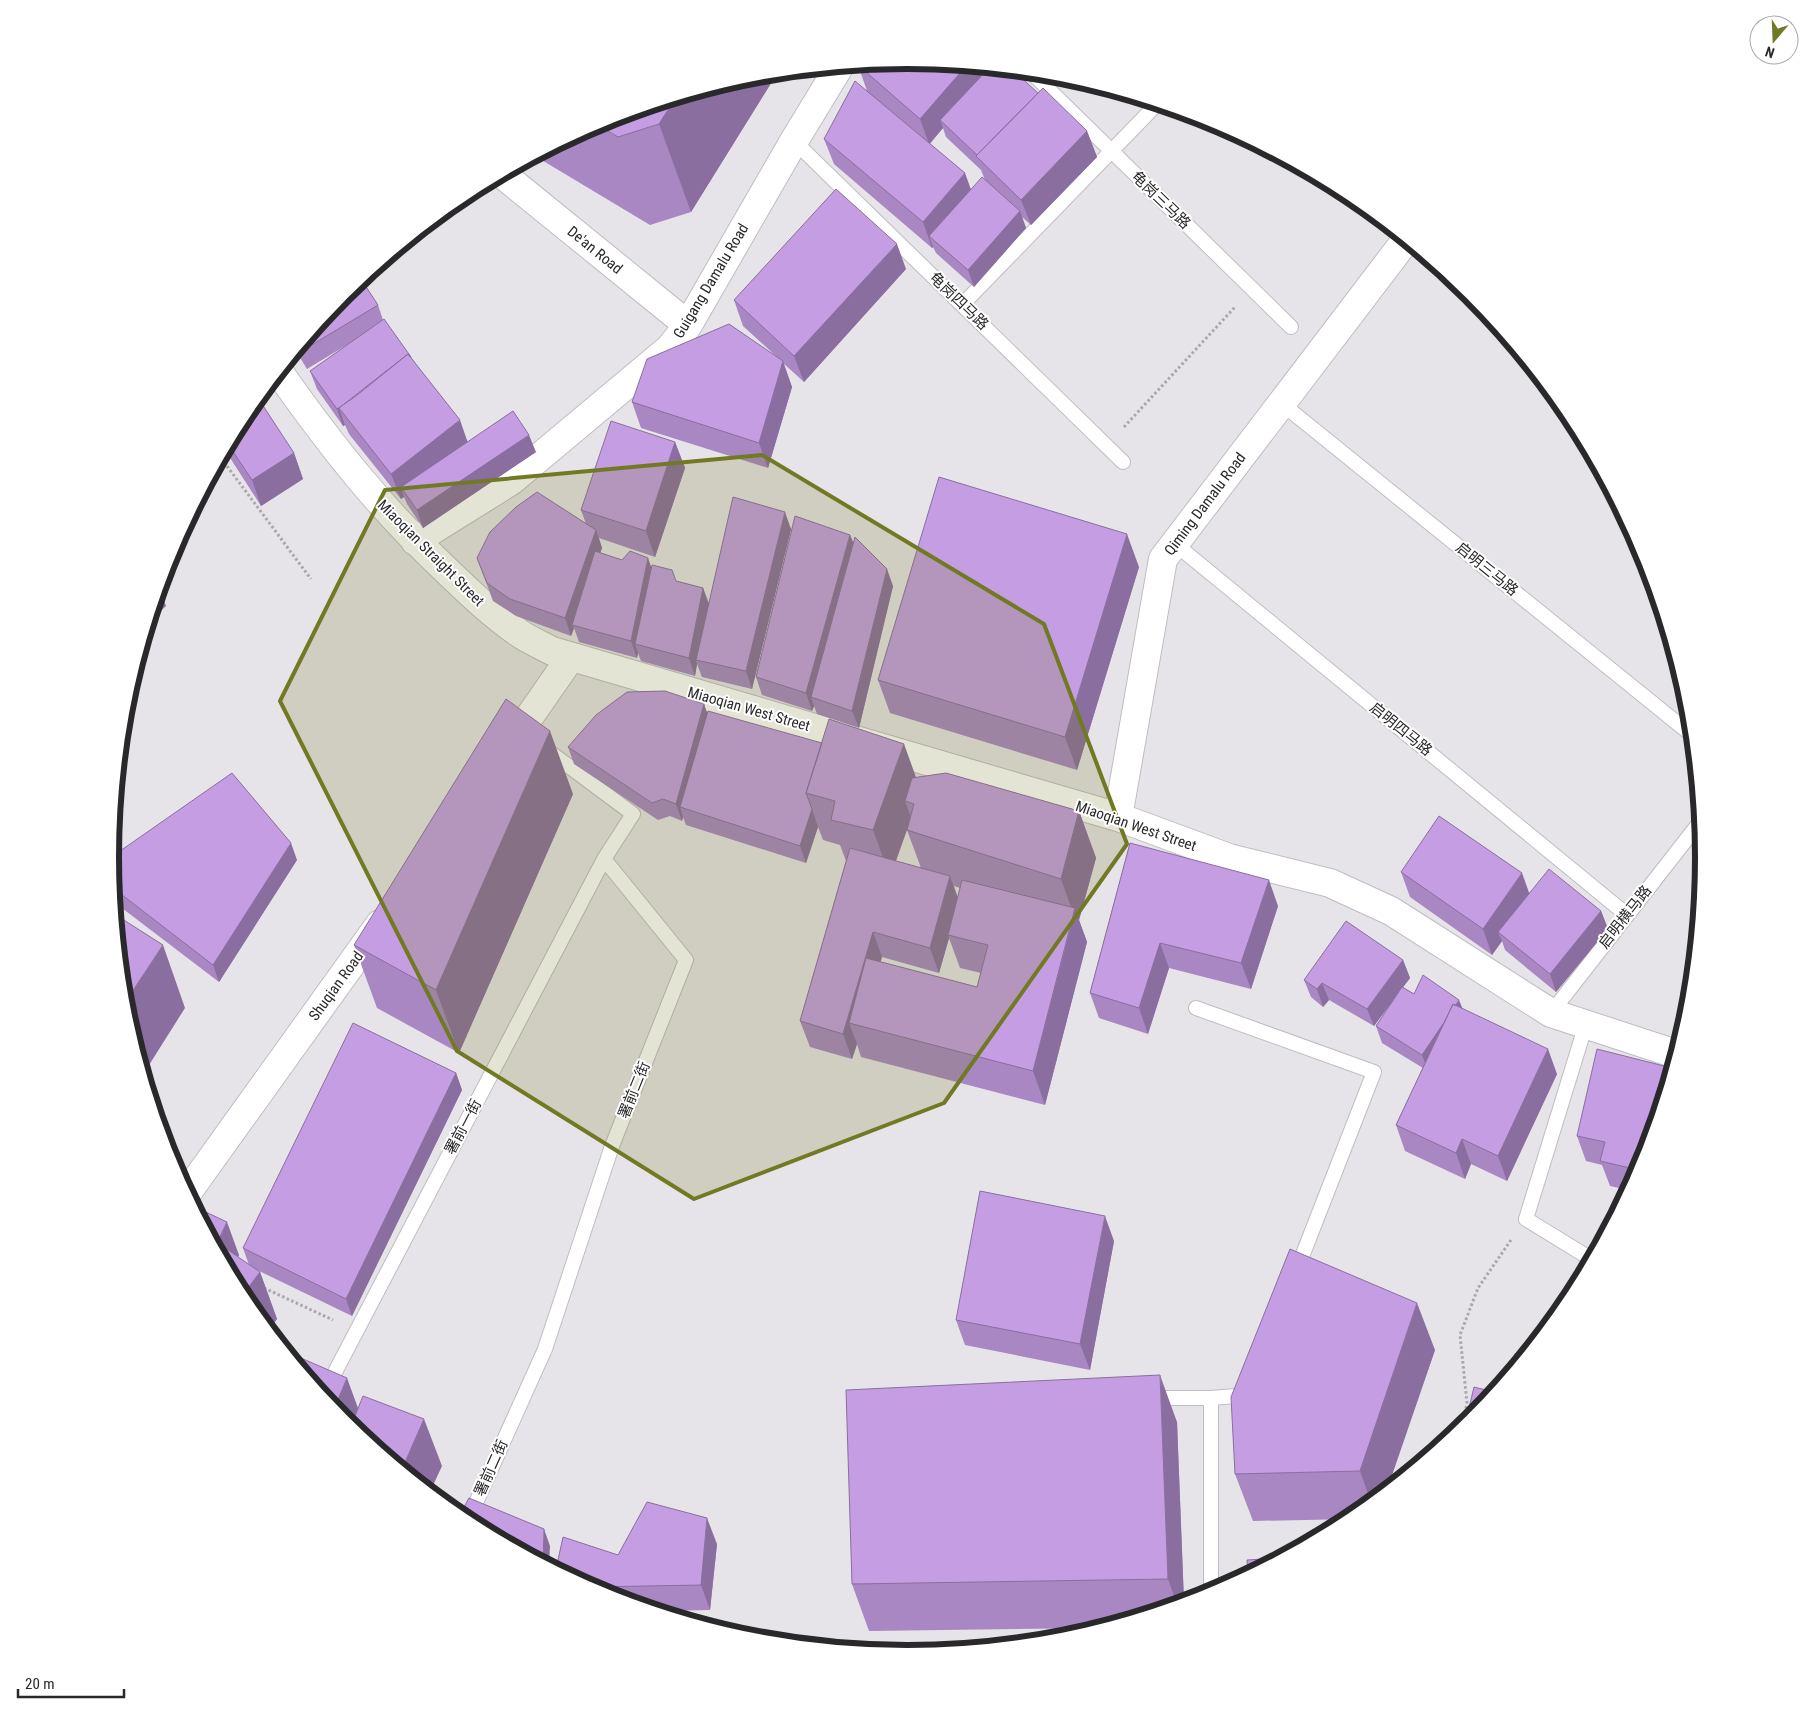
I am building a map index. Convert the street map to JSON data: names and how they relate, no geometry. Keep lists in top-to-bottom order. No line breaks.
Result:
{"streets":{"street":["De'an Road","Guigang Damalu Road","Qiming Damalu Road","Miaoqian Straight Street","Miaoqian West Street","Shuqian Road"],"lane":["龟岗三马路","龟岗四马路","启明三马路","启明四马路","启明横马路","署前二街","署前一街"]},"crossings":[["De'an Road","Guigang Damalu Road"],["Guigang Damalu Road","龟岗四马路"],["Guigang Damalu Road","Miaoqian Straight Street"],["Qiming Damalu Road","启明三马路"],["Qiming Damalu Road","Miaoqian West Street"],["Qiming Damalu Road","启明四马路"],["Miaoqian Straight Street","Miaoqian West Street"],["Miaoqian West Street","启明横马路"],["启明四马路","启明横马路"],["署前二街","署前一街"]],"scale_bar":"20 m","north":"bottom"}
